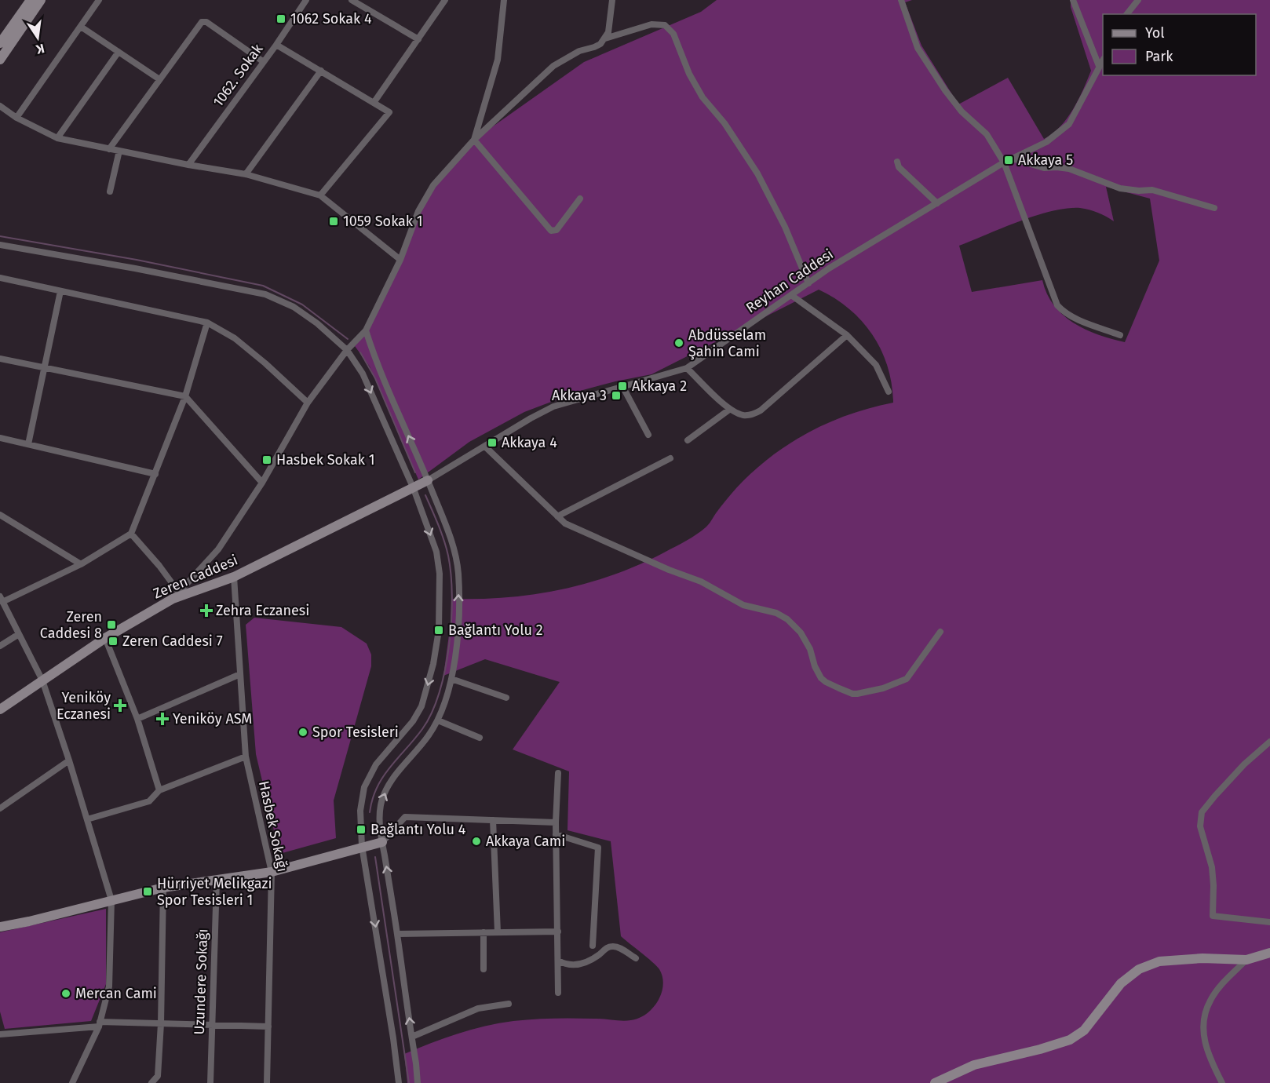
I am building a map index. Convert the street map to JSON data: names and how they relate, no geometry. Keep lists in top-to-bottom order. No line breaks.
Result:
{"streets":{"street":["1062. Sokak","Reyhan Caddesi","Zeren Caddesi","Hasbek Sokağı","Uzundere Sokağı"]},"crossings":[["Reyhan Caddesi","Zeren Caddesi"],["Zeren Caddesi","Hasbek Sokağı"]],"places":{"transit":["1062 Sokak 4","Akkaya 5","1059 Sokak 1","Akkaya 2","Akkaya 3","Akkaya 4","Hasbek Sokak 1","Zeren Caddesi 8","Bağlantı Yolu 2","Zeren Caddesi 7","Bağlantı Yolu 4","Hürriyet Melikgazi Spor Tesisleri 1"],"other":["Abdüsselam Şahin Cami","Spor Tesisleri","Akkaya Cami","Mercan Cami"],"health":["Zehra Eczanesi","Yeniköy Eczanesi","Yeniköy ASM"]},"legend":["Yol","Park"],"north":"bottom"}
